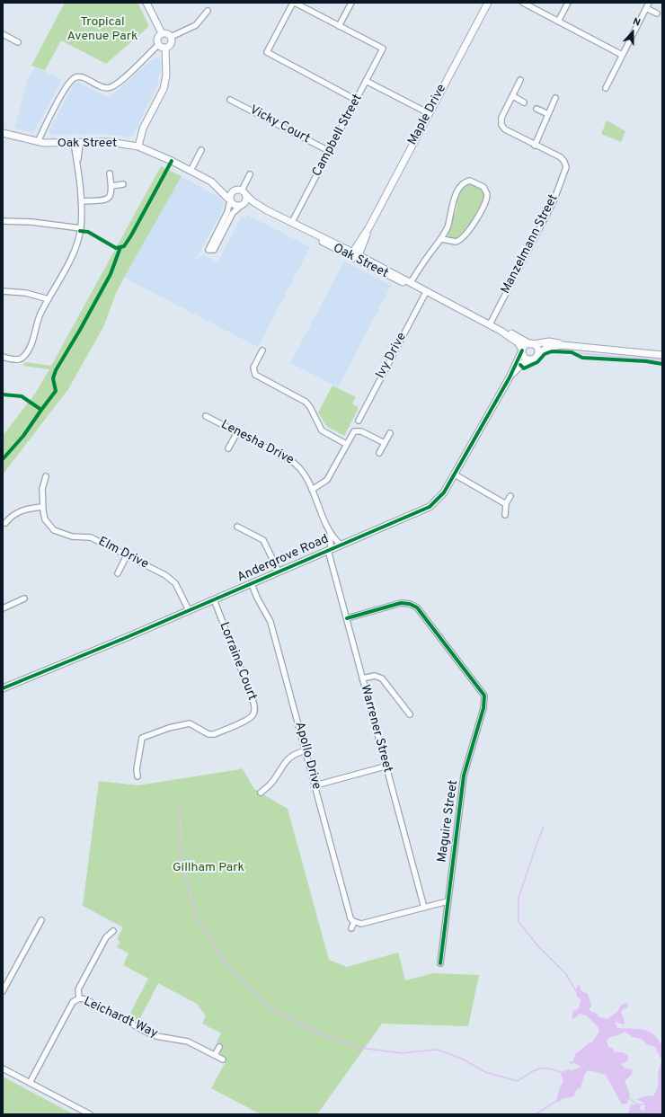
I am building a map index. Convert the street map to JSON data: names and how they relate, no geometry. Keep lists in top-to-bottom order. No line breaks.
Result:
{"streets":{"street":["Maple Drive","Vicky Court","Campbell Street","Oak Street","Manzelmann Street","Ivy Drive","Lenesha Drive","Elm Drive","Andergrove Road","Lorraine Court","Warrener Street","Apollo Drive","Maguire Street","Leichardt Way"]},"crossings":[["Maple Drive","Oak Street"],["Vicky Court","Campbell Street"],["Campbell Street","Oak Street"],["Oak Street","Manzelmann Street"],["Oak Street","Ivy Drive"],["Oak Street","Andergrove Road"],["Lenesha Drive","Andergrove Road"],["Lenesha Drive","Warrener Street"],["Elm Drive","Andergrove Road"],["Andergrove Road","Lorraine Court"],["Andergrove Road","Warrener Street"],["Andergrove Road","Apollo Drive"],["Warrener Street","Maguire Street"]],"parks":["Tropical Avenue Park","Gillham Park"],"north":"top"}
